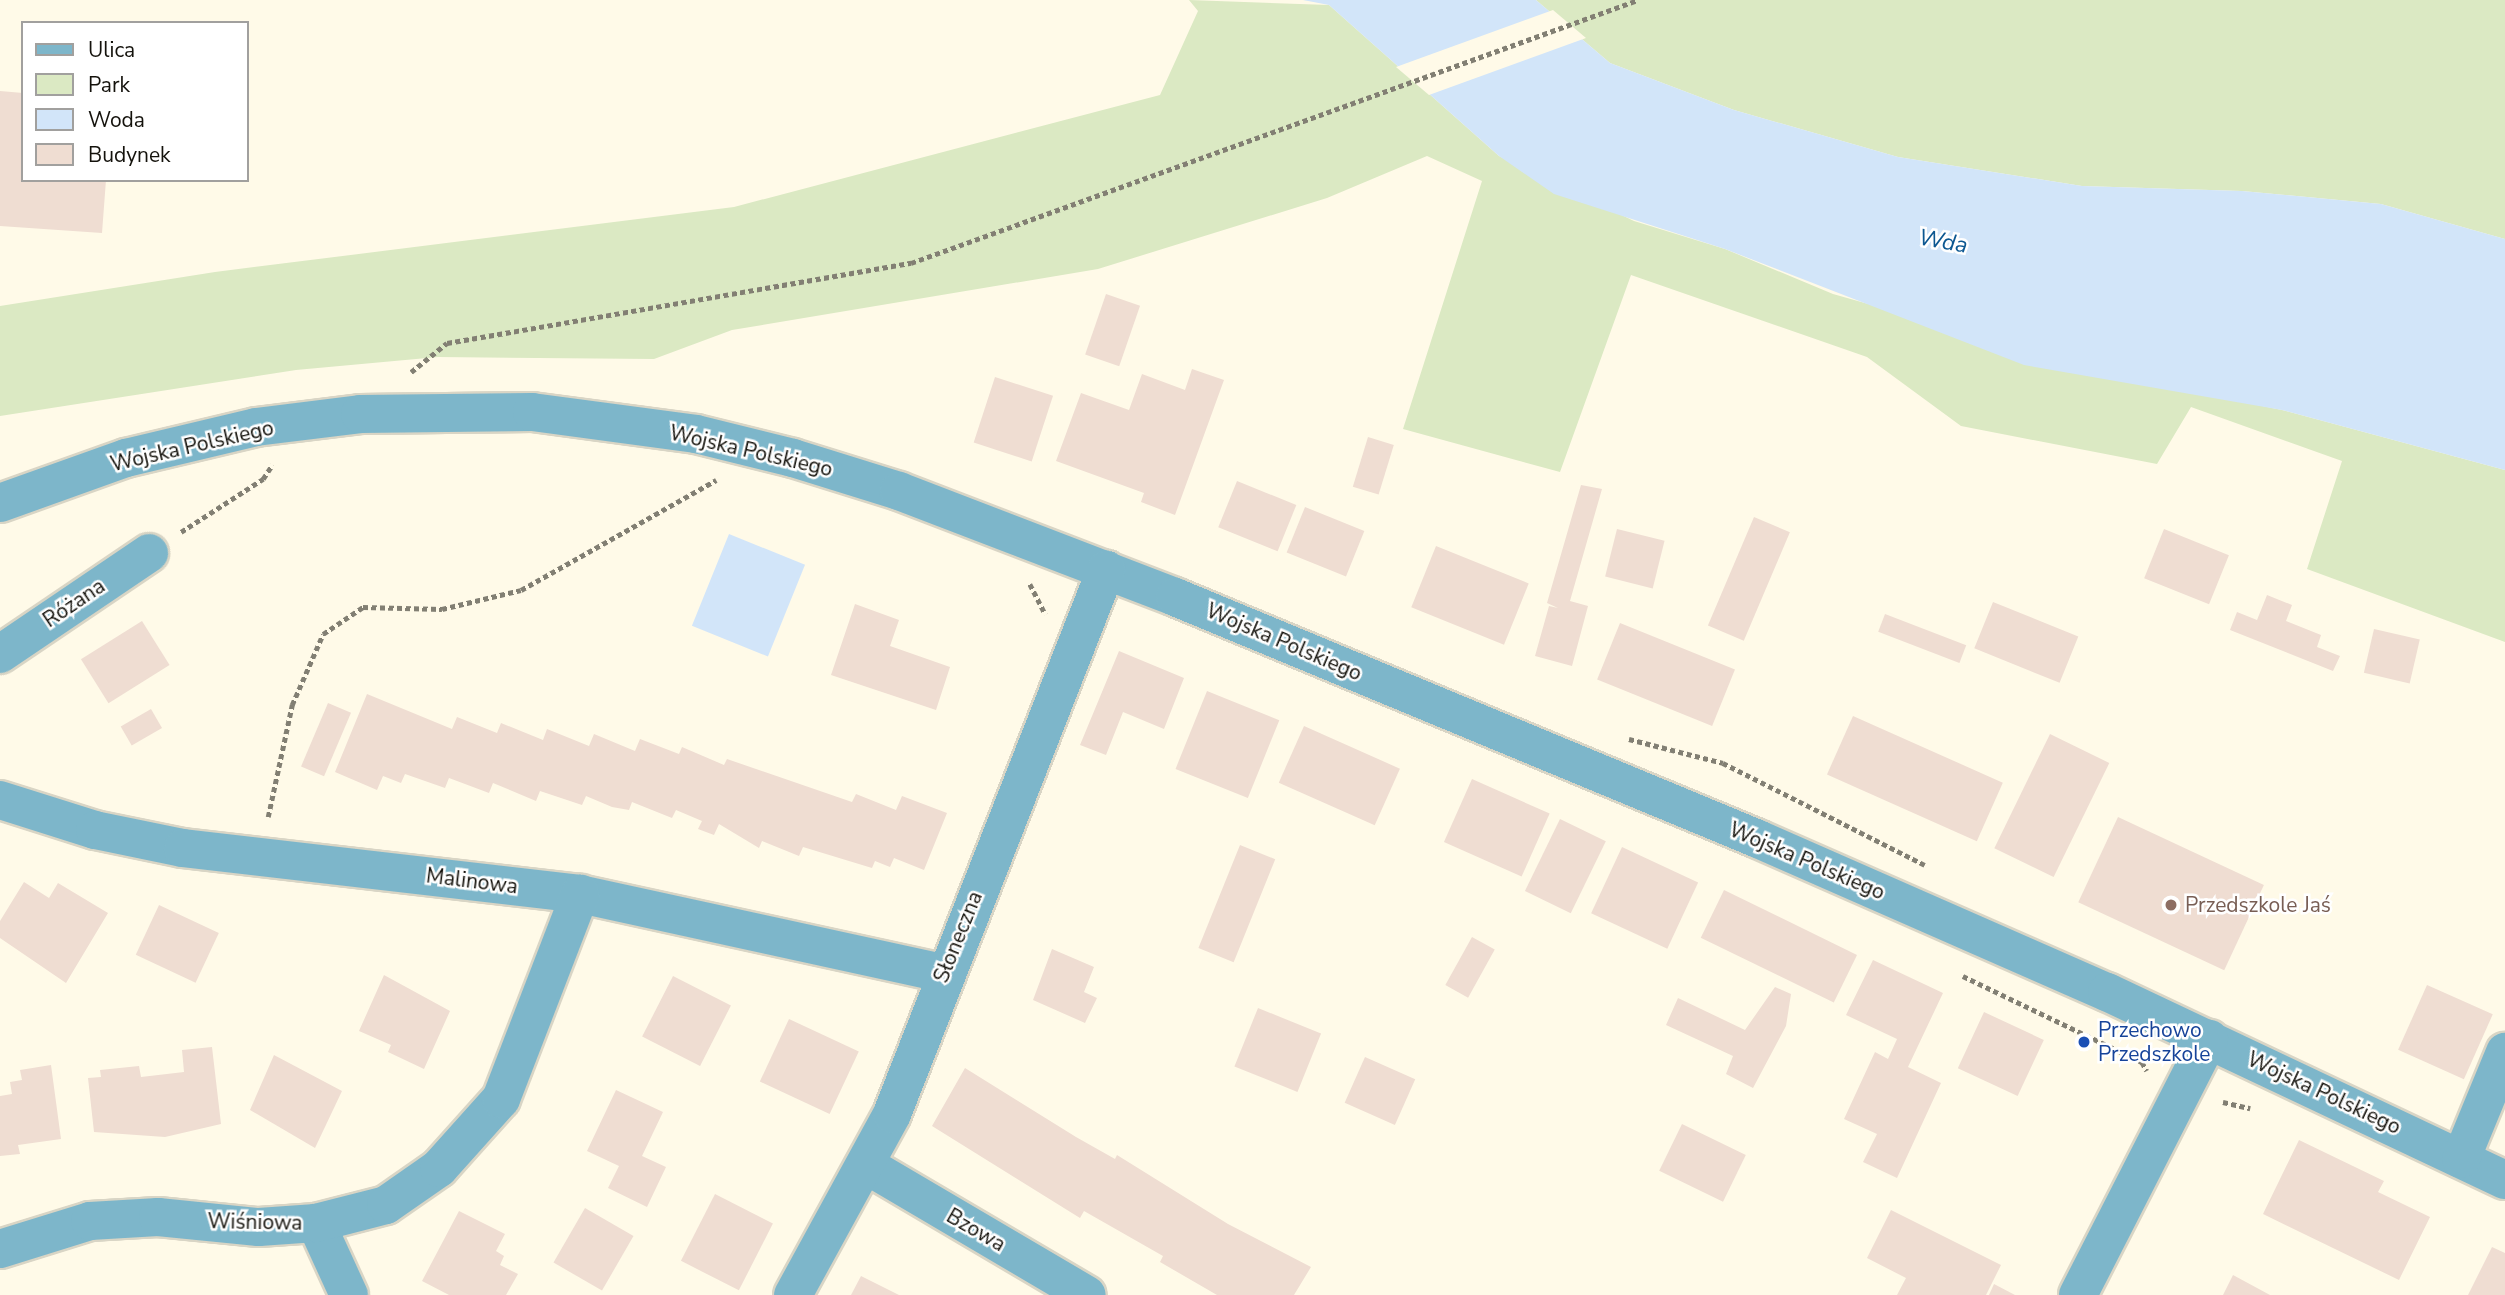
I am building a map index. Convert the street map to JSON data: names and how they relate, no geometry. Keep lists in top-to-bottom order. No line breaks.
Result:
{"streets":{"street":["Wojska Polskiego","Różana","Malinowa","Słoneczna","Wiśniowa","Bzowa"]},"crossings":[["Wojska Polskiego","Słoneczna"],["Malinowa","Słoneczna"],["Malinowa","Wiśniowa"],["Słoneczna","Bzowa"]],"water":["Wda"],"places":["Przedszkole Jaś","Przechowo Przedszkole"],"legend":["Ulica","Park","Woda","Budynek"]}
